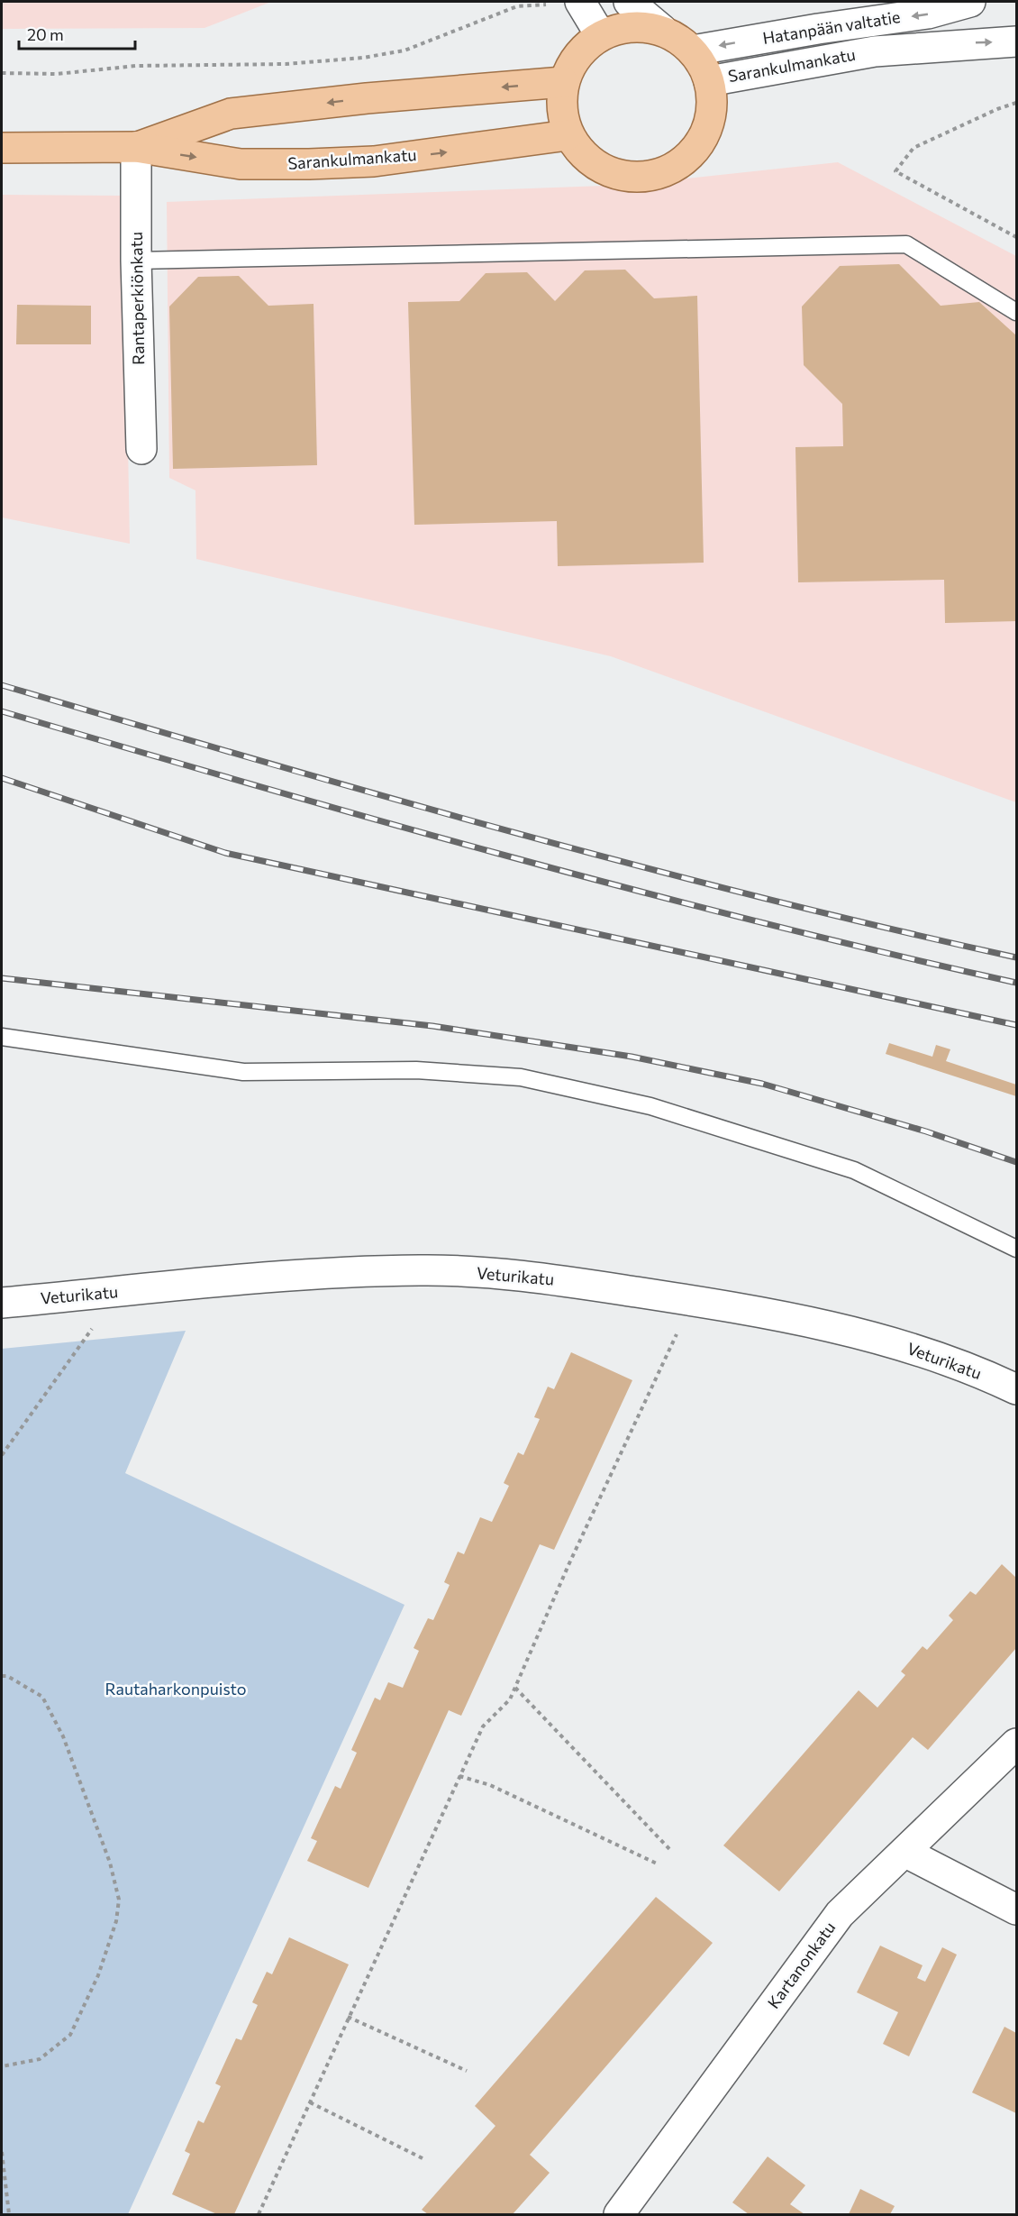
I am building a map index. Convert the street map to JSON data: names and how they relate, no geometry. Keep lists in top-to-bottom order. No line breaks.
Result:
{"streets":{"main road":["Sarankulmankatu"],"street":["Hatanpään valtatie","Rantaperkiönkatu","Veturikatu","Kartanonkatu"]},"crossings":[["Hatanpään valtatie","Sarankulmankatu"],["Sarankulmankatu","Rantaperkiönkatu"]],"parks":["Rautaharkonpuisto"],"scale_bar":"20 m"}
